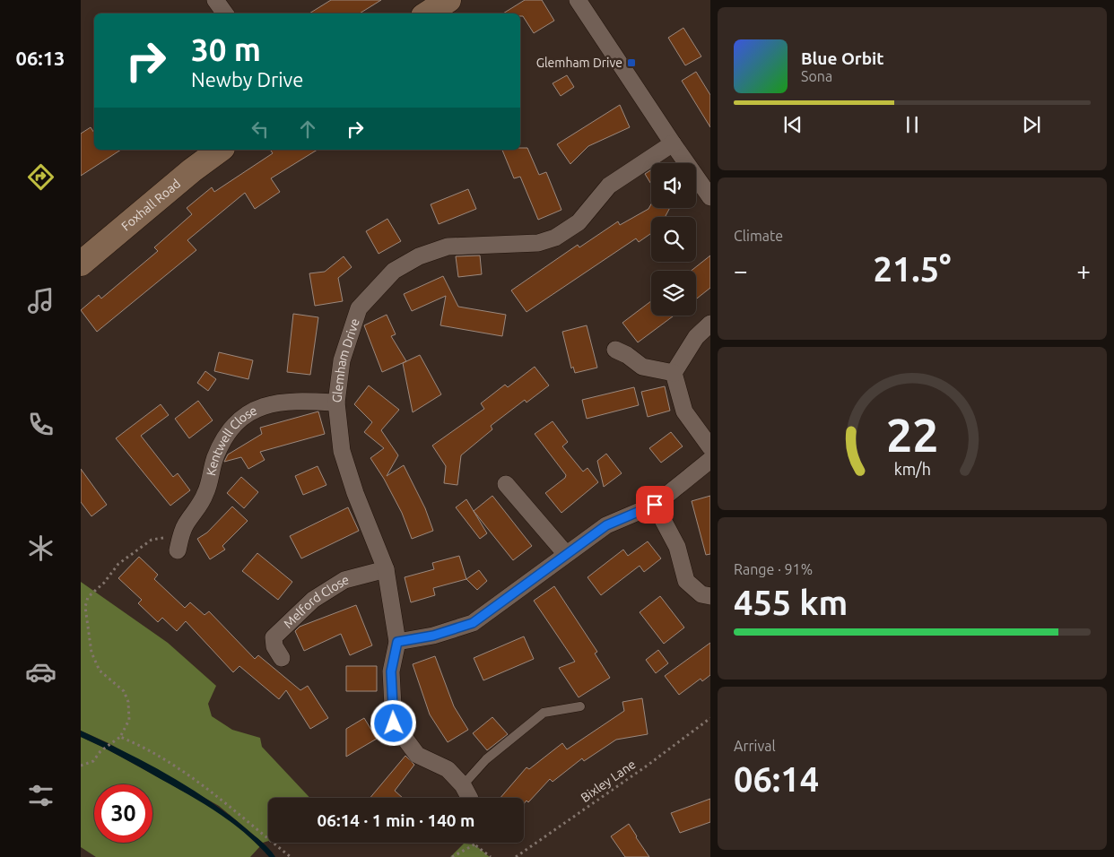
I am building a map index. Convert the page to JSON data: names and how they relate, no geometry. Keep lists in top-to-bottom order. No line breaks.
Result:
{"streets":{"street":["Foxhall Road","Glemham Drive","Kentwell Close","Melford Close"],"path":["Bixley Lane"]},"crossings":[["Glemham Drive","Kentwell Close"],["Glemham Drive","Melford Close"]],"places":{"transit":["Glemham Drive"]},"page":{"tabs":"06:13","turn":["30 m","Newby Drive"],"song":["Blue Orbit","Sona"],"tile":["Climate",["Range · 91%","455 km"],["Arrival","06:14"]],"heat":["−","21.5°","+"],"limit":"30","trip":"06:14 · 1 min · 140 m","gauge":["22","km/h"]}}
